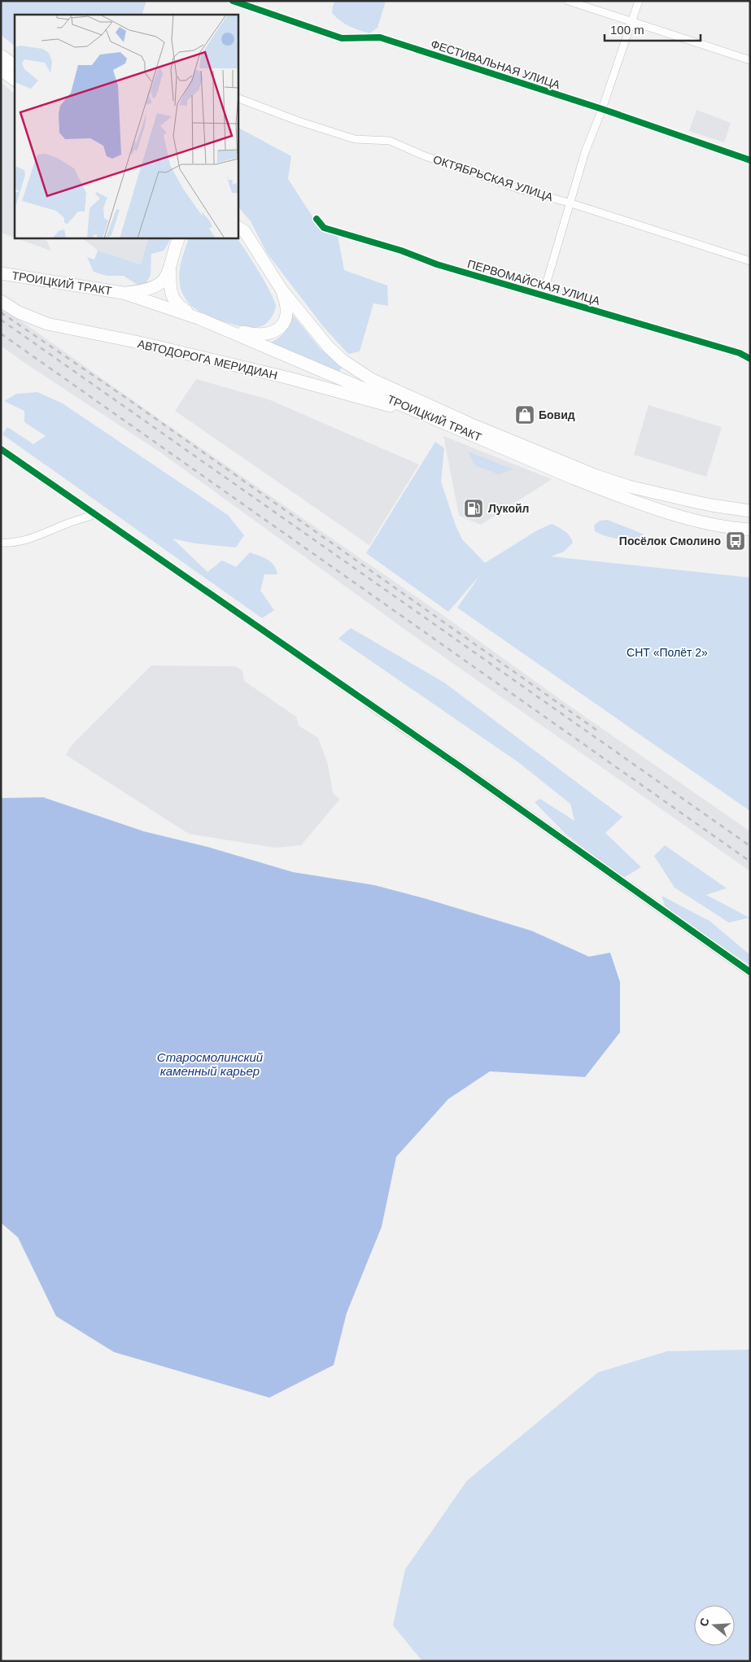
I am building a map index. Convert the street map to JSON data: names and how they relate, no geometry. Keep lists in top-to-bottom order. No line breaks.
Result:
{"streets":{"main road":["ТРОИЦКИЙ ТРАКТ","АВТОДОРОГА МЕРИДИАН"],"street":["ФЕСТИВАЛЬНАЯ УЛИЦА","ОКТЯБРЬСКАЯ УЛИЦА","ПЕРВОМАЙСКАЯ УЛИЦА"]},"crossings":[["ТРОИЦКИЙ ТРАКТ","АВТОДОРОГА МЕРИДИАН"]],"water":["Старосмолинский каменный карьер"],"parks":["СНТ «Полёт 2»"],"places":{"shop":["Бовид"],"fuel station":["Лукойл"],"bus stop":["Посёлок Смолино"]},"scale_bar":"100 m","north":"left"}
